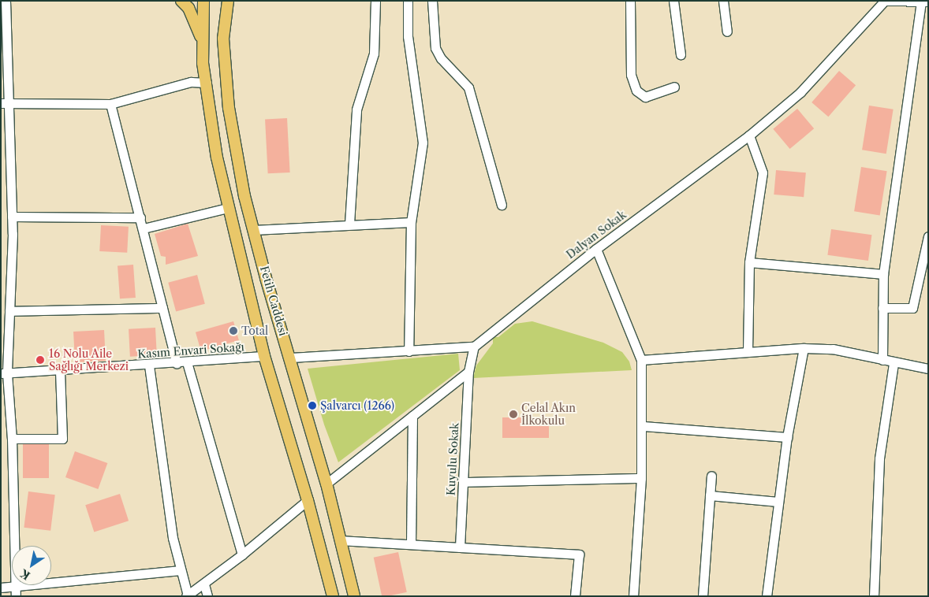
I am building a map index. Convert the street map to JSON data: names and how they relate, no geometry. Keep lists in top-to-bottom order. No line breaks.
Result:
{"streets":{"main road":["Fetih Caddesi"],"street":["Dalyan Sokak","Kasım Envari Sokağı","Kuyulu Sokak"]},"crossings":[["Fetih Caddesi","Kasım Envari Sokağı"]],"places":["Total","16 Nolu Aile Sağlığı Merkezi","Şalvarcı (1266)","Celal Akın İlkokulu"],"north":"bottom left"}
